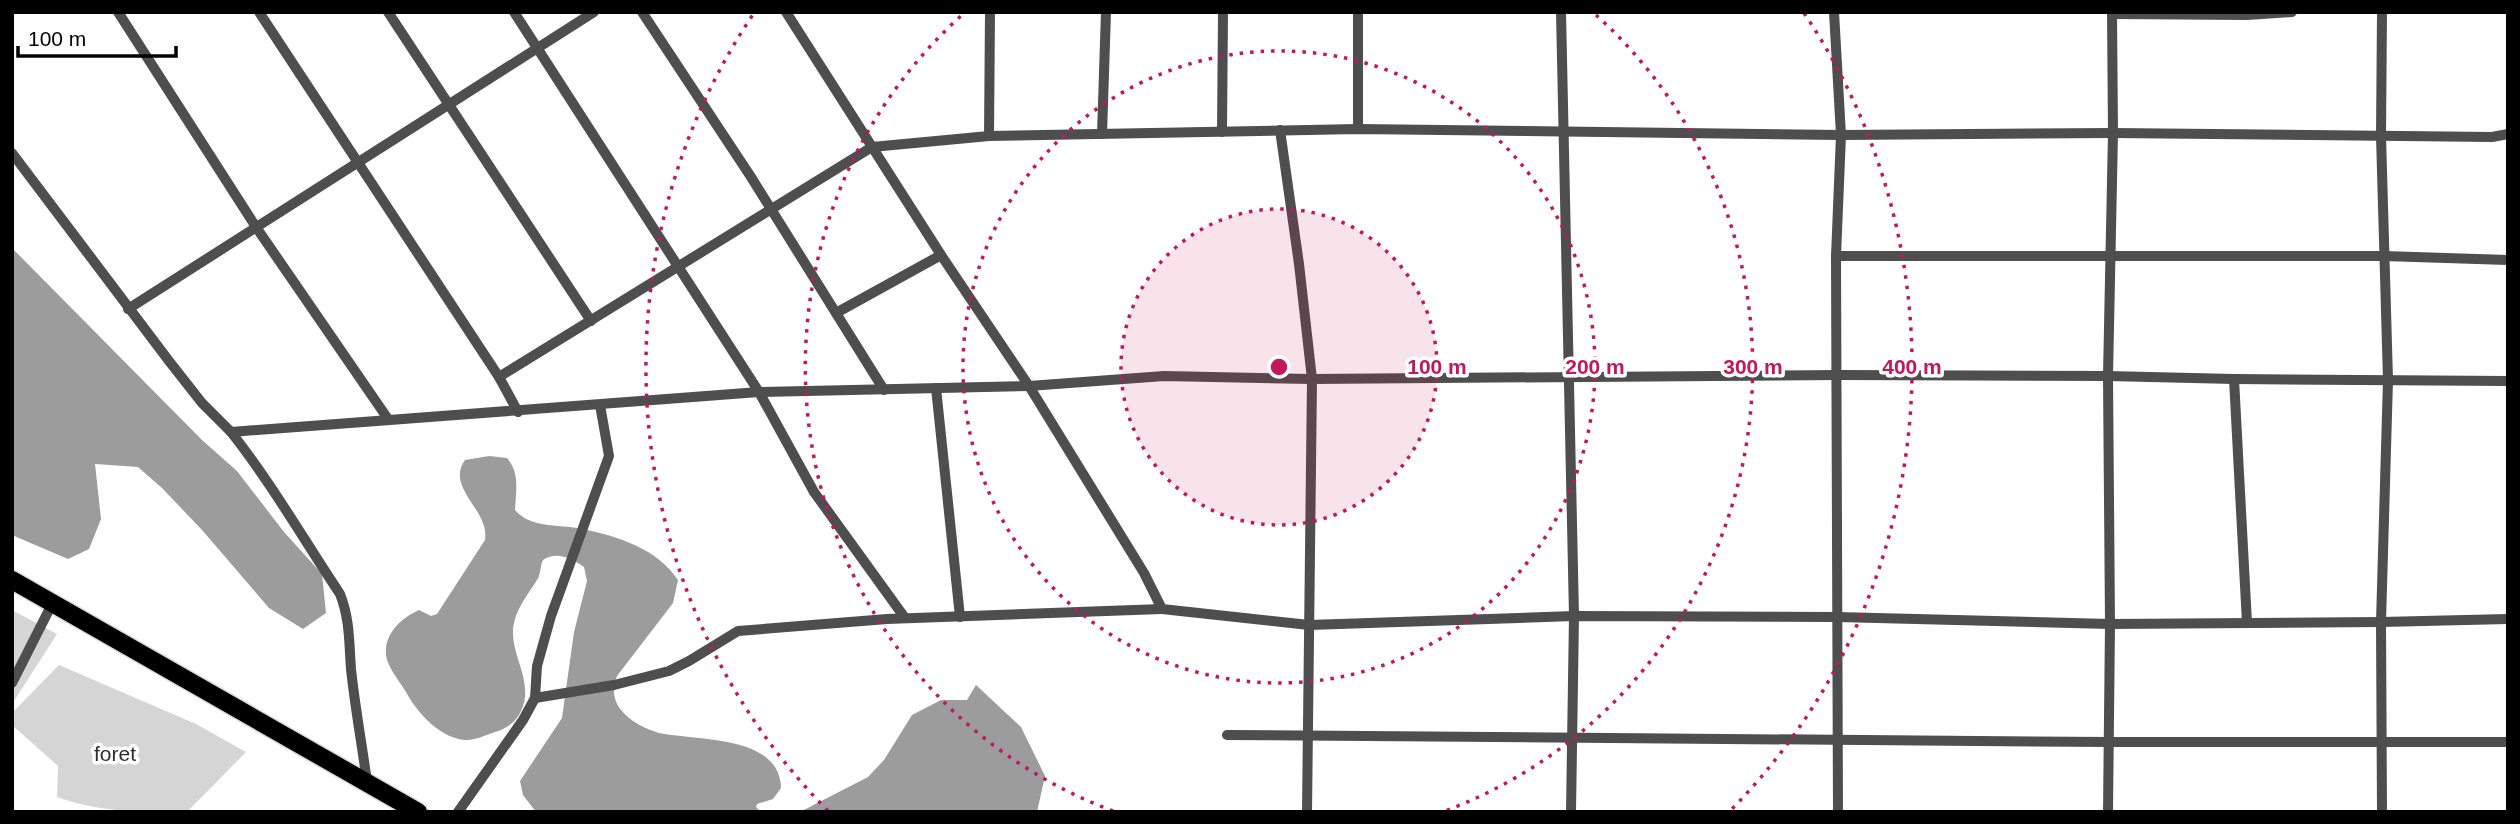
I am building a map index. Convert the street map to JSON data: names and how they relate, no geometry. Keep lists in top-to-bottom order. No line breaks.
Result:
{"parks":["foret"],"scale_bar":"100 m","rings":["100 m","200 m","300 m","400 m"]}
